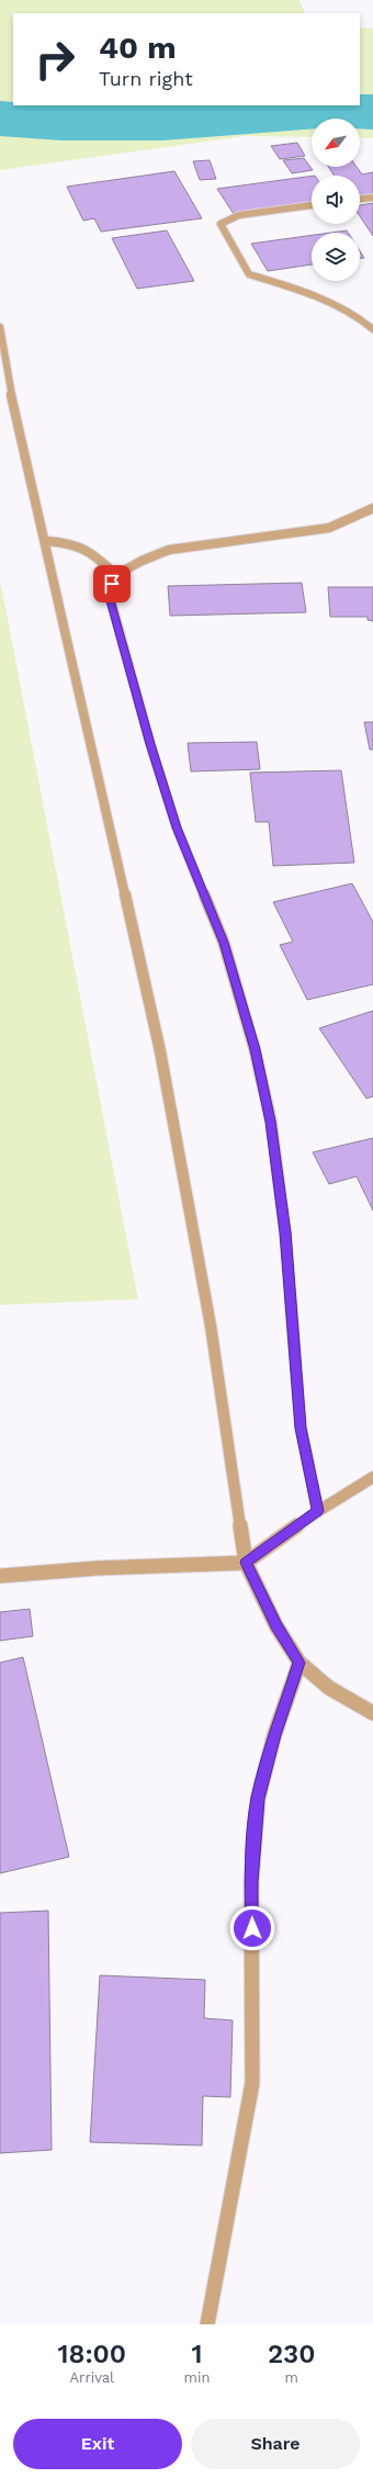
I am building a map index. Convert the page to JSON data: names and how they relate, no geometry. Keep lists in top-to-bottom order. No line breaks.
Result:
{"north":"bottom left","page":{"turn":["40 m","Turn right"],"eta":["18:00","Arrival","1","min","230","m"],"buttons":["Exit","Share"]}}
